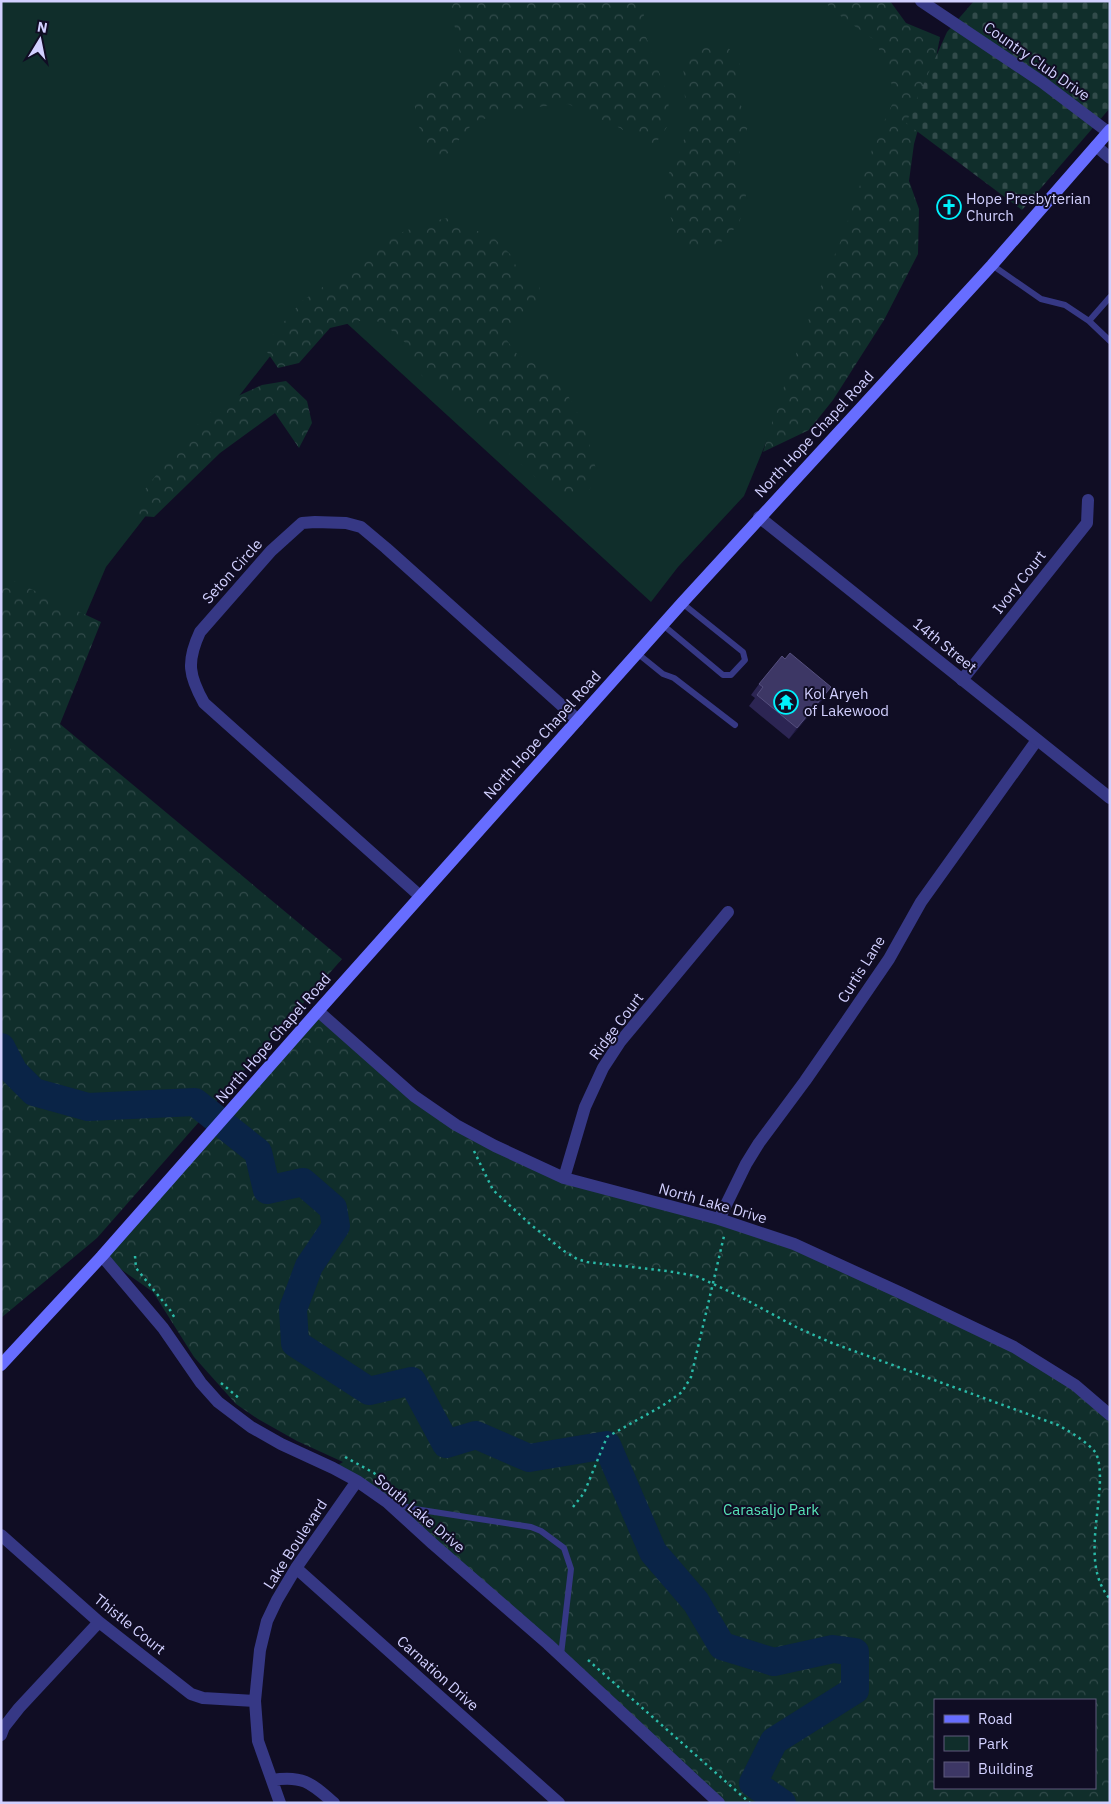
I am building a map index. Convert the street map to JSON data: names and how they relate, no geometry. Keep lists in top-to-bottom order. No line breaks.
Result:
{"streets":{"main road":["North Hope Chapel Road"],"street":["Country Club Drive","Seton Circle","Ivory Court","14th Street","Curtis Lane","Ridge Court","North Lake Drive","South Lake Drive","Lake Boulevard","Thistle Court","Carnation Drive"]},"crossings":[["Country Club Drive","North Hope Chapel Road"],["North Hope Chapel Road","Seton Circle"],["North Hope Chapel Road","14th Street"],["North Hope Chapel Road","North Lake Drive"],["North Hope Chapel Road","South Lake Drive"],["Ivory Court","14th Street"],["14th Street","Curtis Lane"],["Curtis Lane","North Lake Drive"],["Ridge Court","North Lake Drive"],["South Lake Drive","Lake Boulevard"],["Lake Boulevard","Thistle Court"],["Lake Boulevard","Carnation Drive"]],"parks":["Carasaljo Park"],"places":{"church":["Hope Presbyterian Church"],"temple":["Kol Aryeh of Lakewood"]},"legend":["Road","Park","Building"],"north":"top"}
